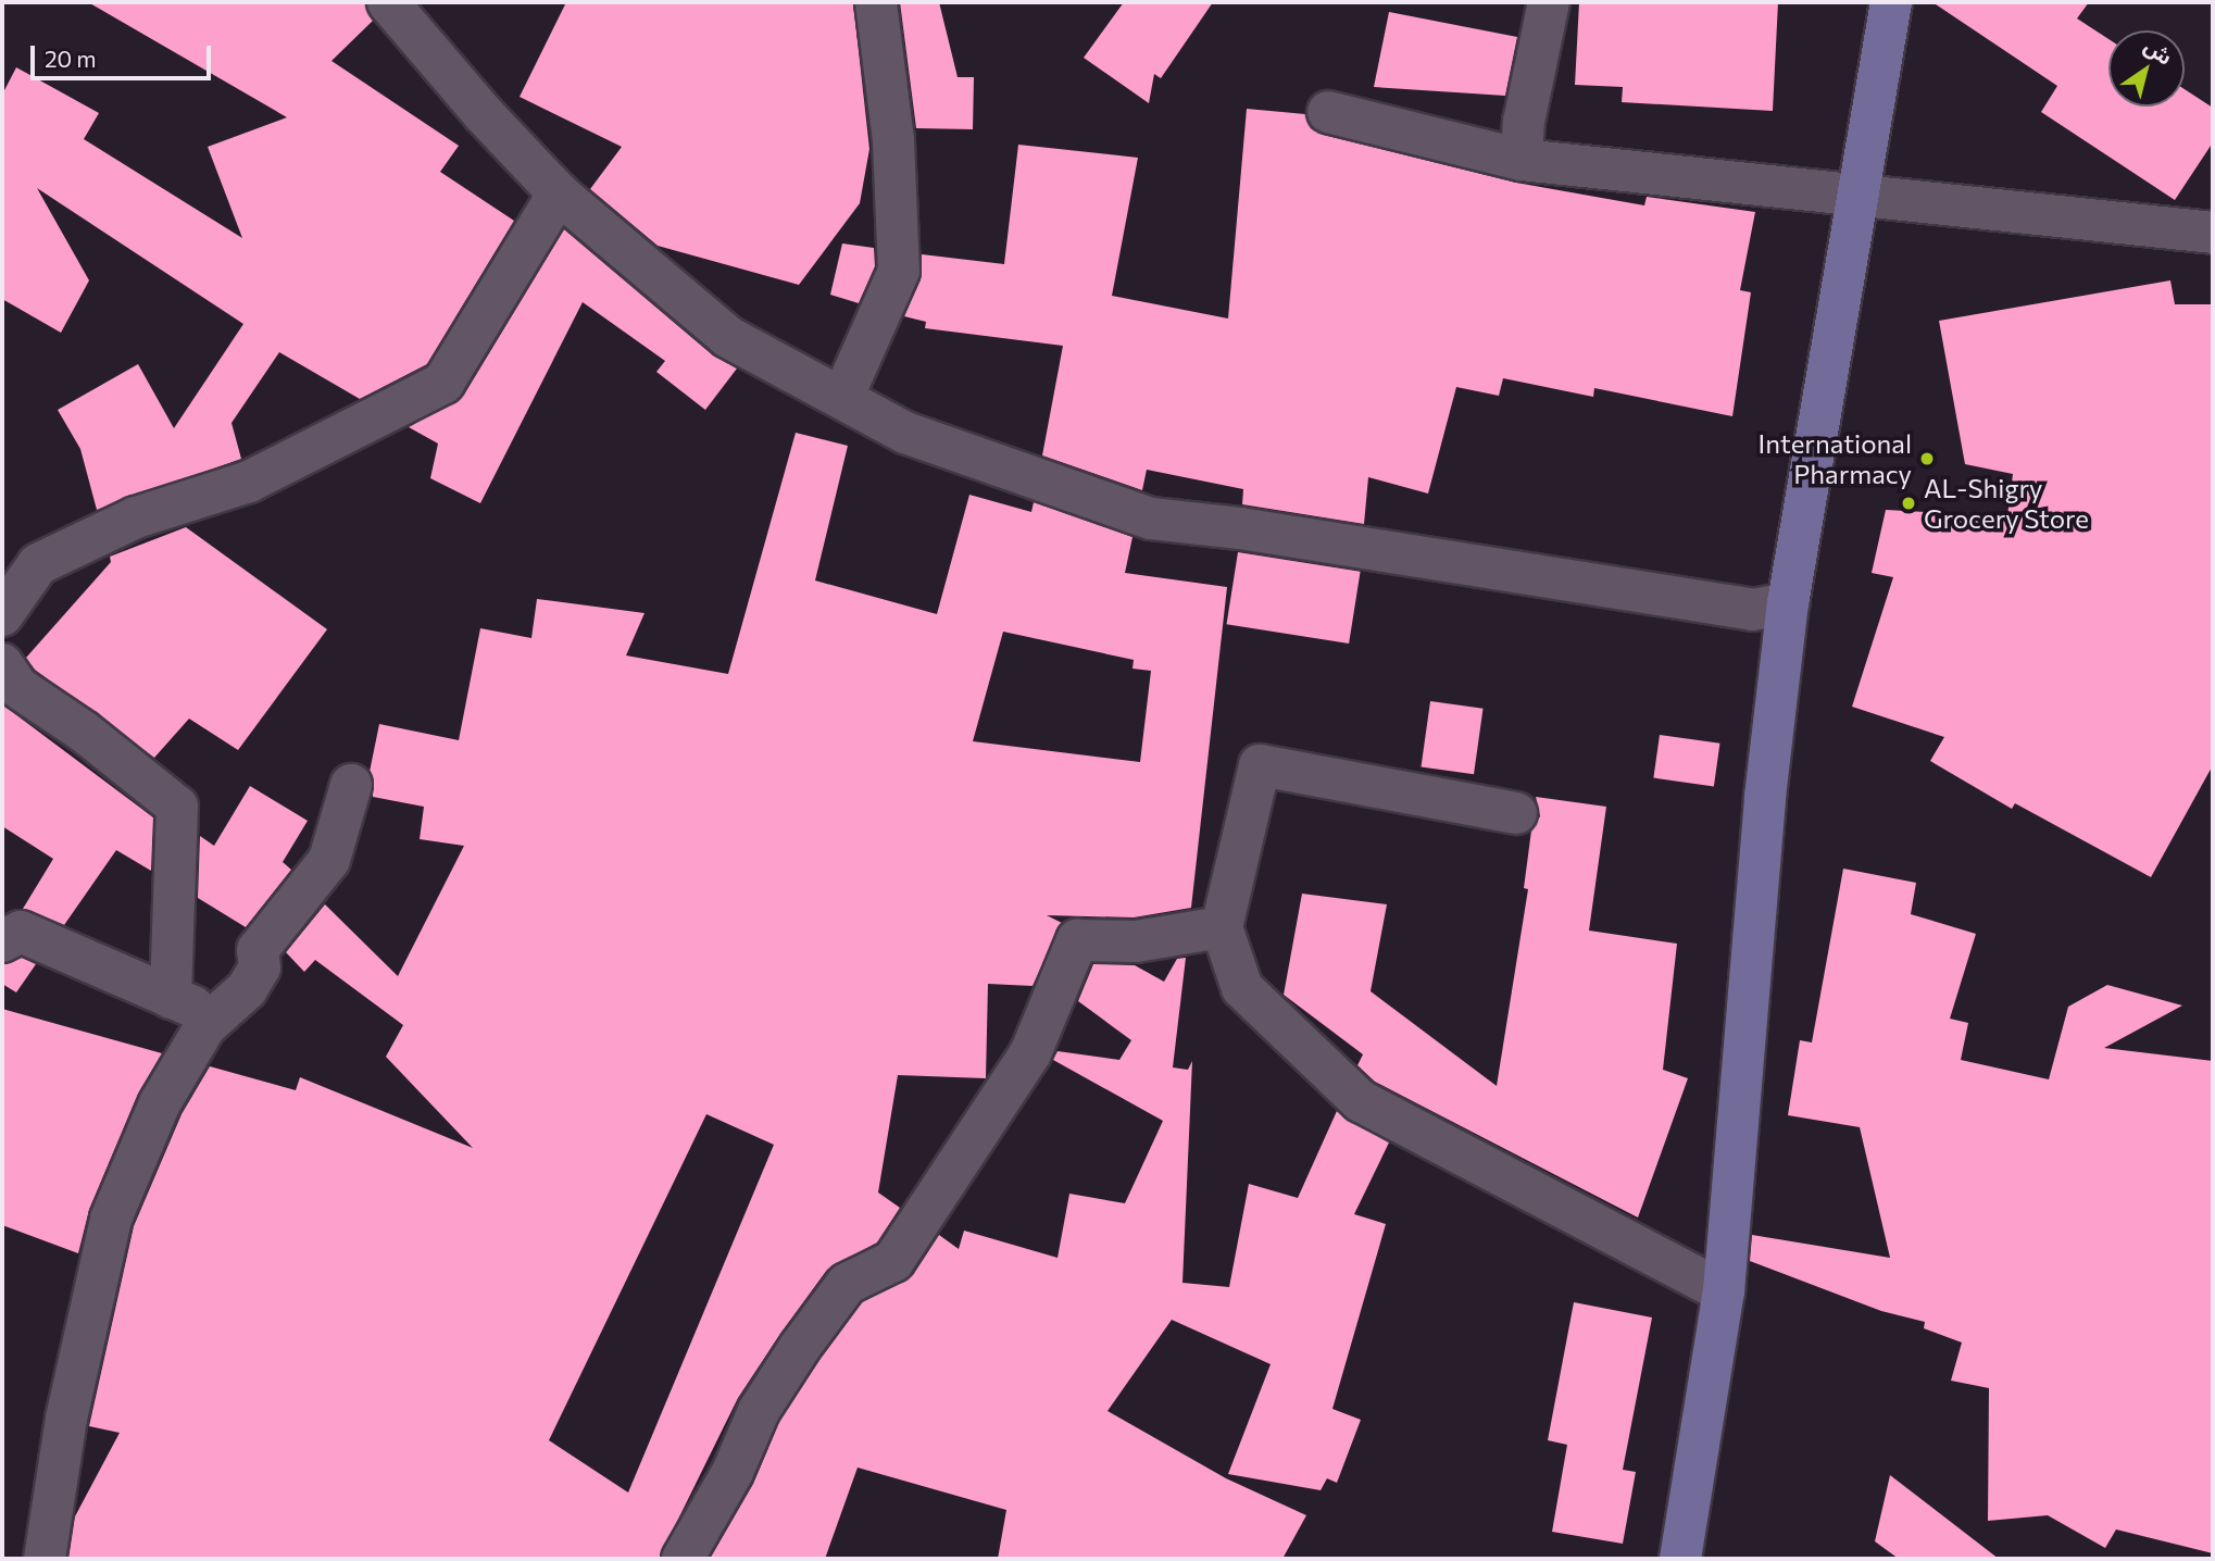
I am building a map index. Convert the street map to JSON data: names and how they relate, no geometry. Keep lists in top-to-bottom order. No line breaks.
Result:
{"places":["International Pharmacy","AL-Shigry Grocery Store"],"scale_bar":"20 m","north":"top right"}
